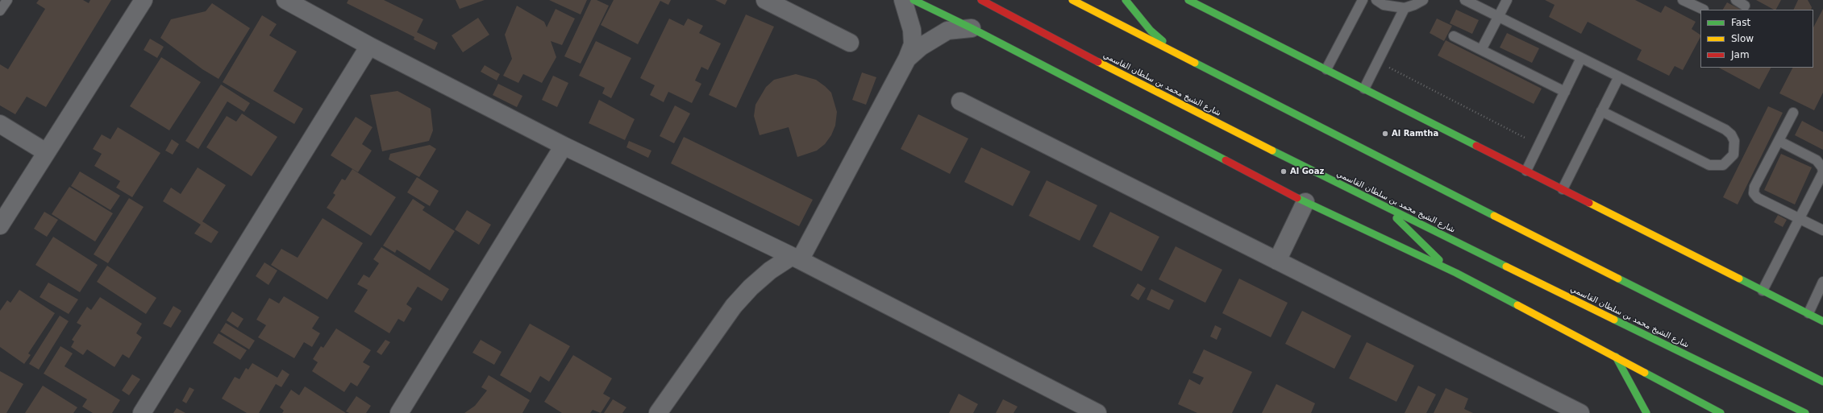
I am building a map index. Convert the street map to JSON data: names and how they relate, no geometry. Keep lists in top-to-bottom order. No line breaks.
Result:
{"streets":{"main road":["شارع الشيخ محمد بن سلطان القاسمي"]},"places":["Al Ramtha","Al Goaz"],"legend":["Fast","Slow","Jam"]}
